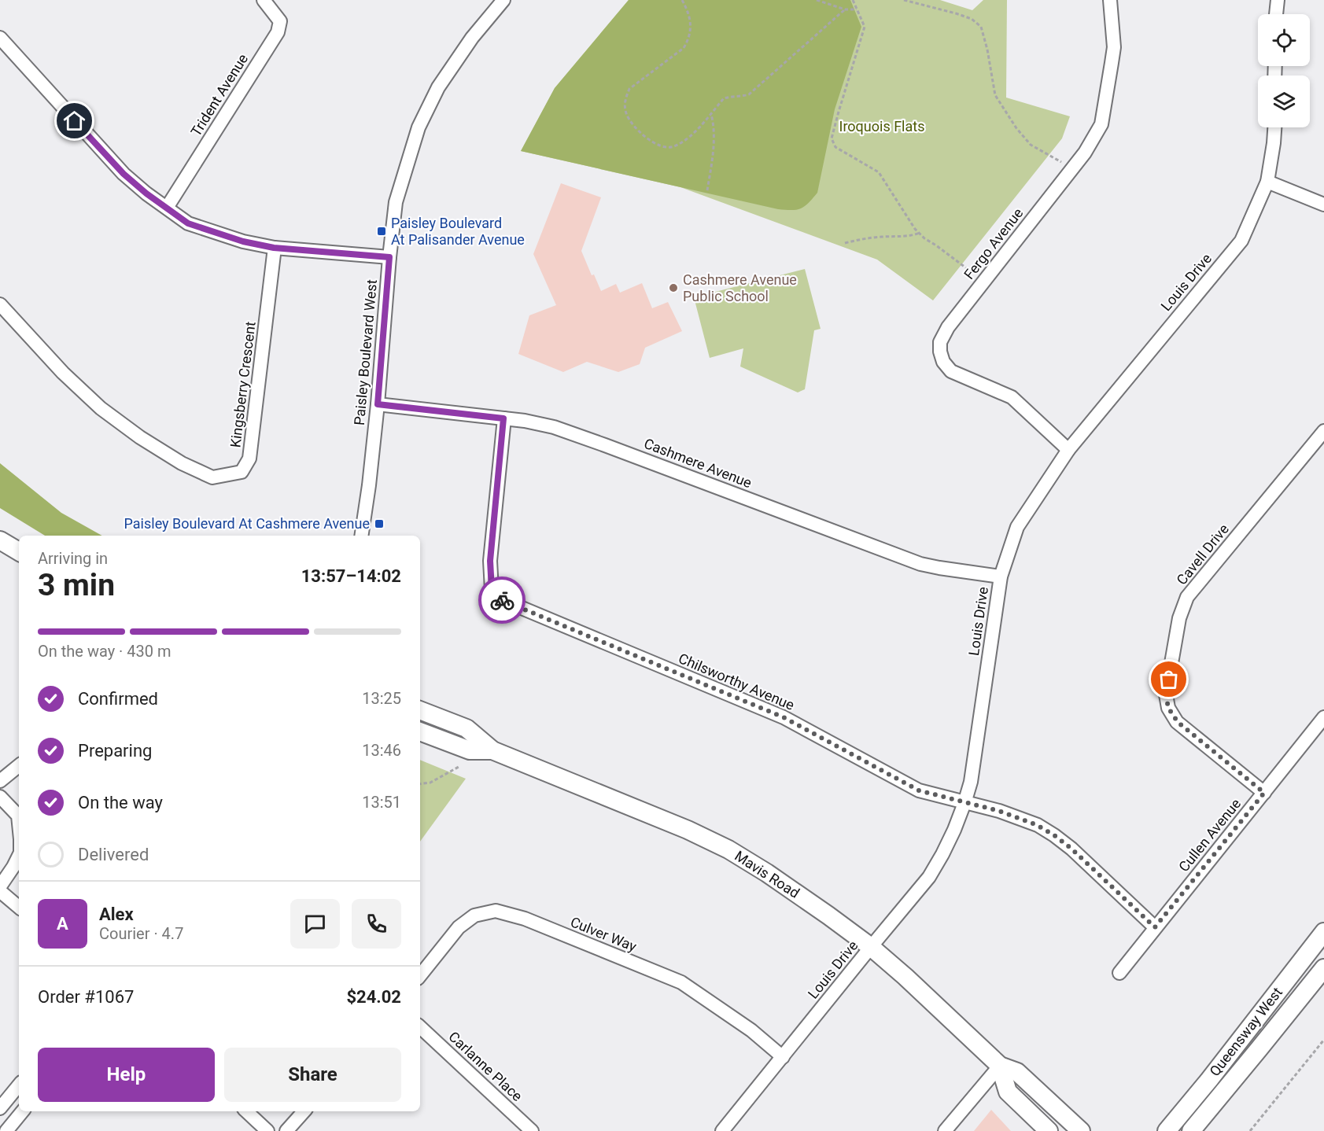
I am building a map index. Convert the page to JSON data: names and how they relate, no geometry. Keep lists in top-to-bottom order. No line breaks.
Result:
{"streets":{"main road":["Mavis Road","Queensway West"],"street":["Trident Avenue","Fergo Avenue","Louis Drive","Paisley Boulevard West","Kingsberry Crescent","Cashmere Avenue","Cavell Drive","Chilsworthy Avenue","Cullen Avenue","Culver Way","Carlanne Place"]},"crossings":[["Fergo Avenue","Louis Drive"],["Louis Drive","Cashmere Avenue"],["Louis Drive","Chilsworthy Avenue"],["Louis Drive","Mavis Road"],["Louis Drive","Culver Way"],["Paisley Boulevard West","Cashmere Avenue"],["Cashmere Avenue","Chilsworthy Avenue"],["Cavell Drive","Cullen Avenue"],["Chilsworthy Avenue","Cullen Avenue"]],"parks":["Iroquois Flats"],"places":{"transit":["Paisley Boulevard At Palisander Avenue","Paisley Boulevard At Cashmere Avenue"],"other":["Cashmere Avenue Public School"]},"page":{"heading":["3 min","Arriving in","13:57–14:02"],"panel":["Alex","Courier · 4.7","Order #1067","$24.02"],"bar":"On the way · 430 m","list":[["Confirmed","13:25"],["Preparing","13:46"],["On the way","13:51"],"Delivered"],"round":"A","buttons":["Help","Share"]}}
